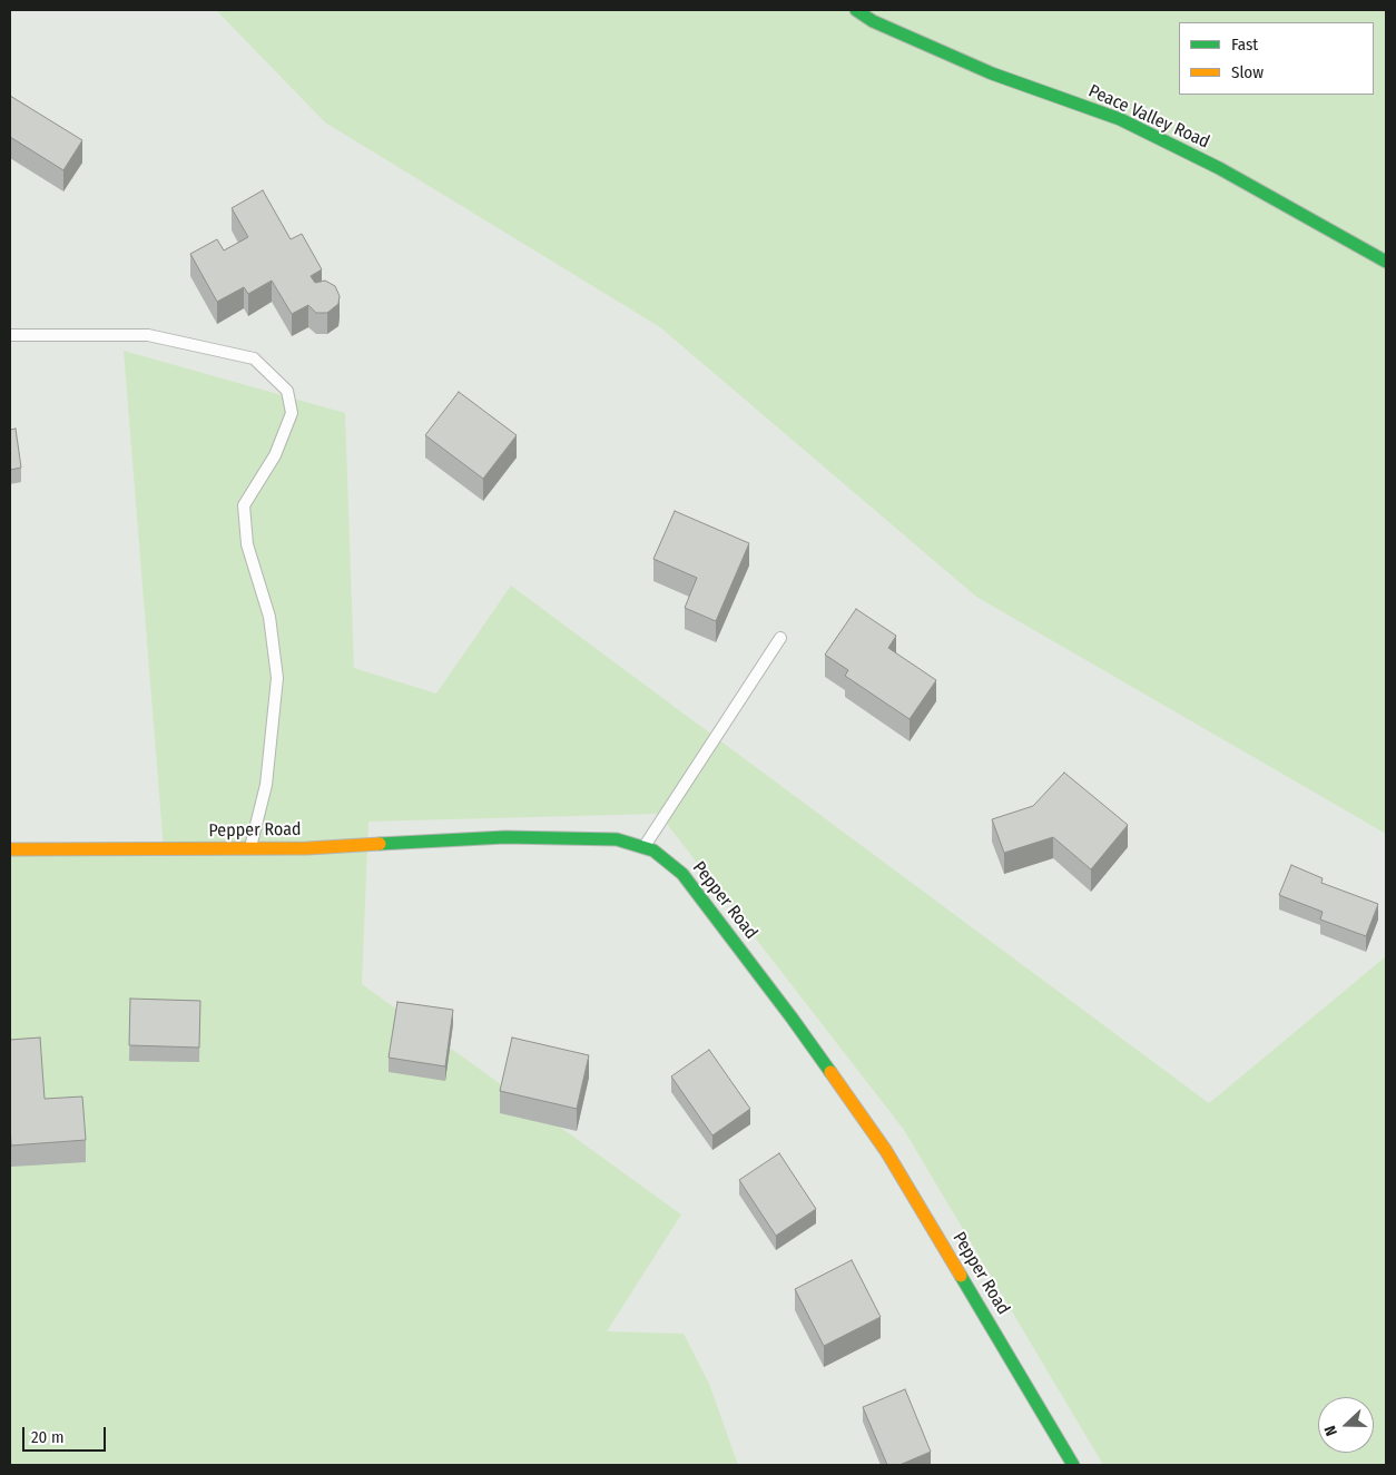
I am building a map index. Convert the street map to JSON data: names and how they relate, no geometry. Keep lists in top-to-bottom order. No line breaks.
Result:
{"streets":{"street":["Peace Valley Road","Pepper Road"]},"legend":["Fast","Slow"],"scale_bar":"20 m","north":"left"}
